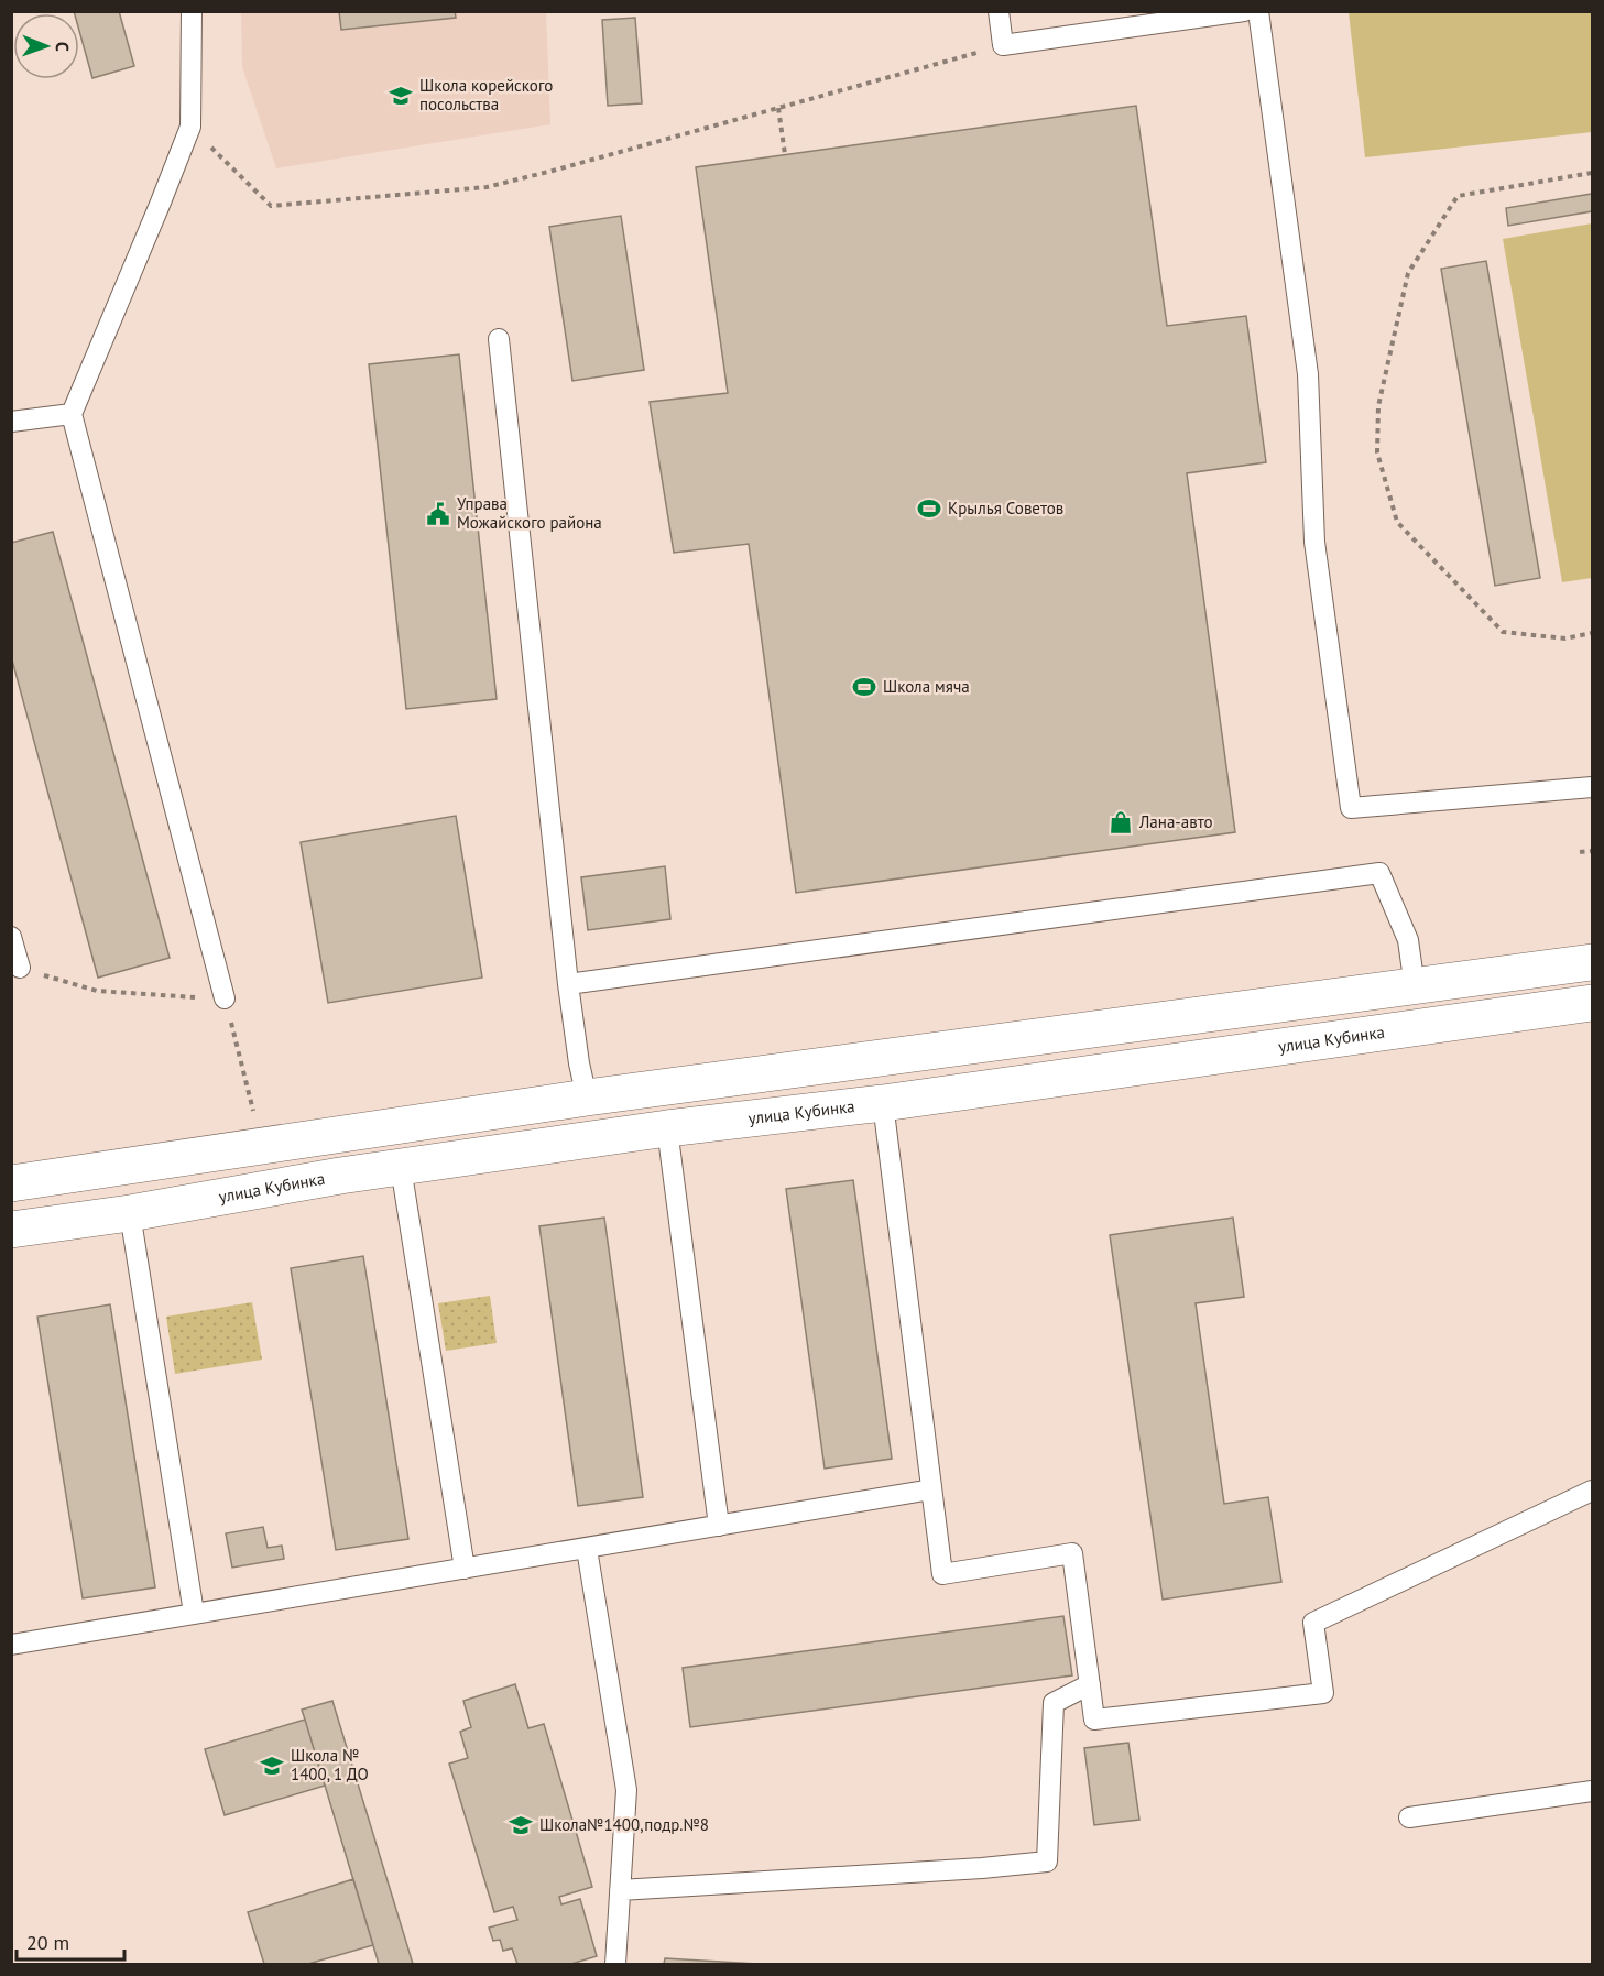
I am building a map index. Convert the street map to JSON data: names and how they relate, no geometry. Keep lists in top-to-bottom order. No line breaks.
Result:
{"streets":{"street":["улица Кубинка"]},"places":{"school or university":["Школа корейского посольства","Школа № 1400, 1 ДО","Школа№1400,подр.№8"],"sports":["Крылья Советов","Школа мяча"],"public building":["Управа Можайского района"],"shop":["Лана-авто"]},"scale_bar":"20 m","north":"right"}
